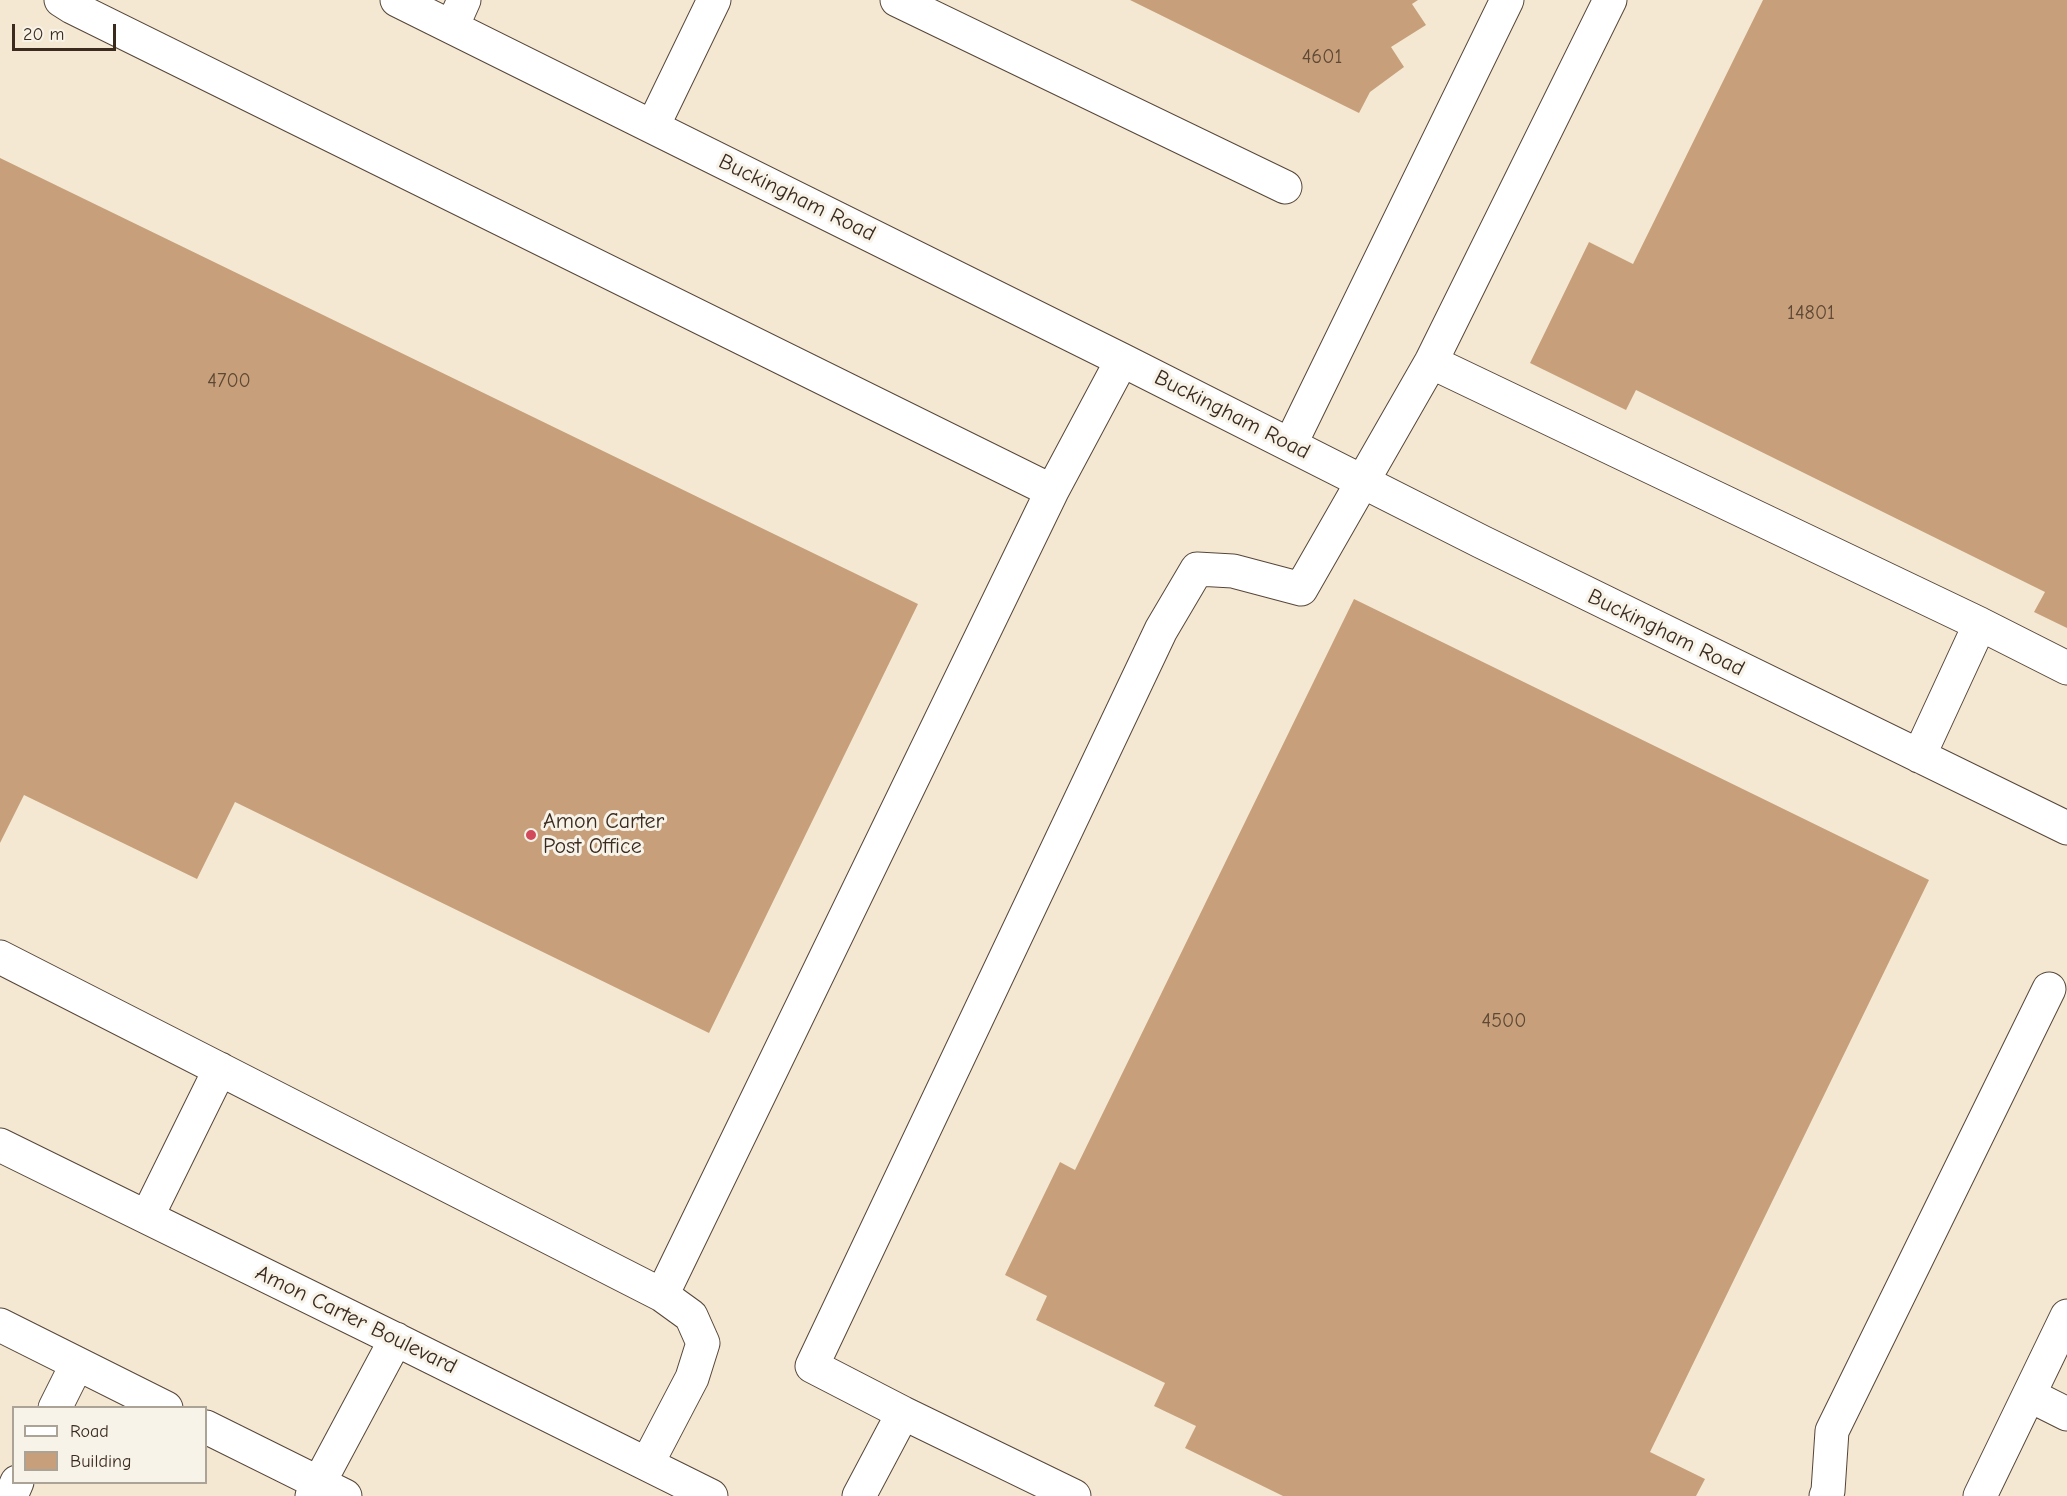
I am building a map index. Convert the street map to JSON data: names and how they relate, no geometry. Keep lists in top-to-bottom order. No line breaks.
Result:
{"streets":{"street":["Buckingham Road","Amon Carter Boulevard"]},"places":["Amon Carter Post Office"],"house_numbers":["4601","14801","4700","4500"],"legend":["Road","Building"],"scale_bar":"20 m"}
